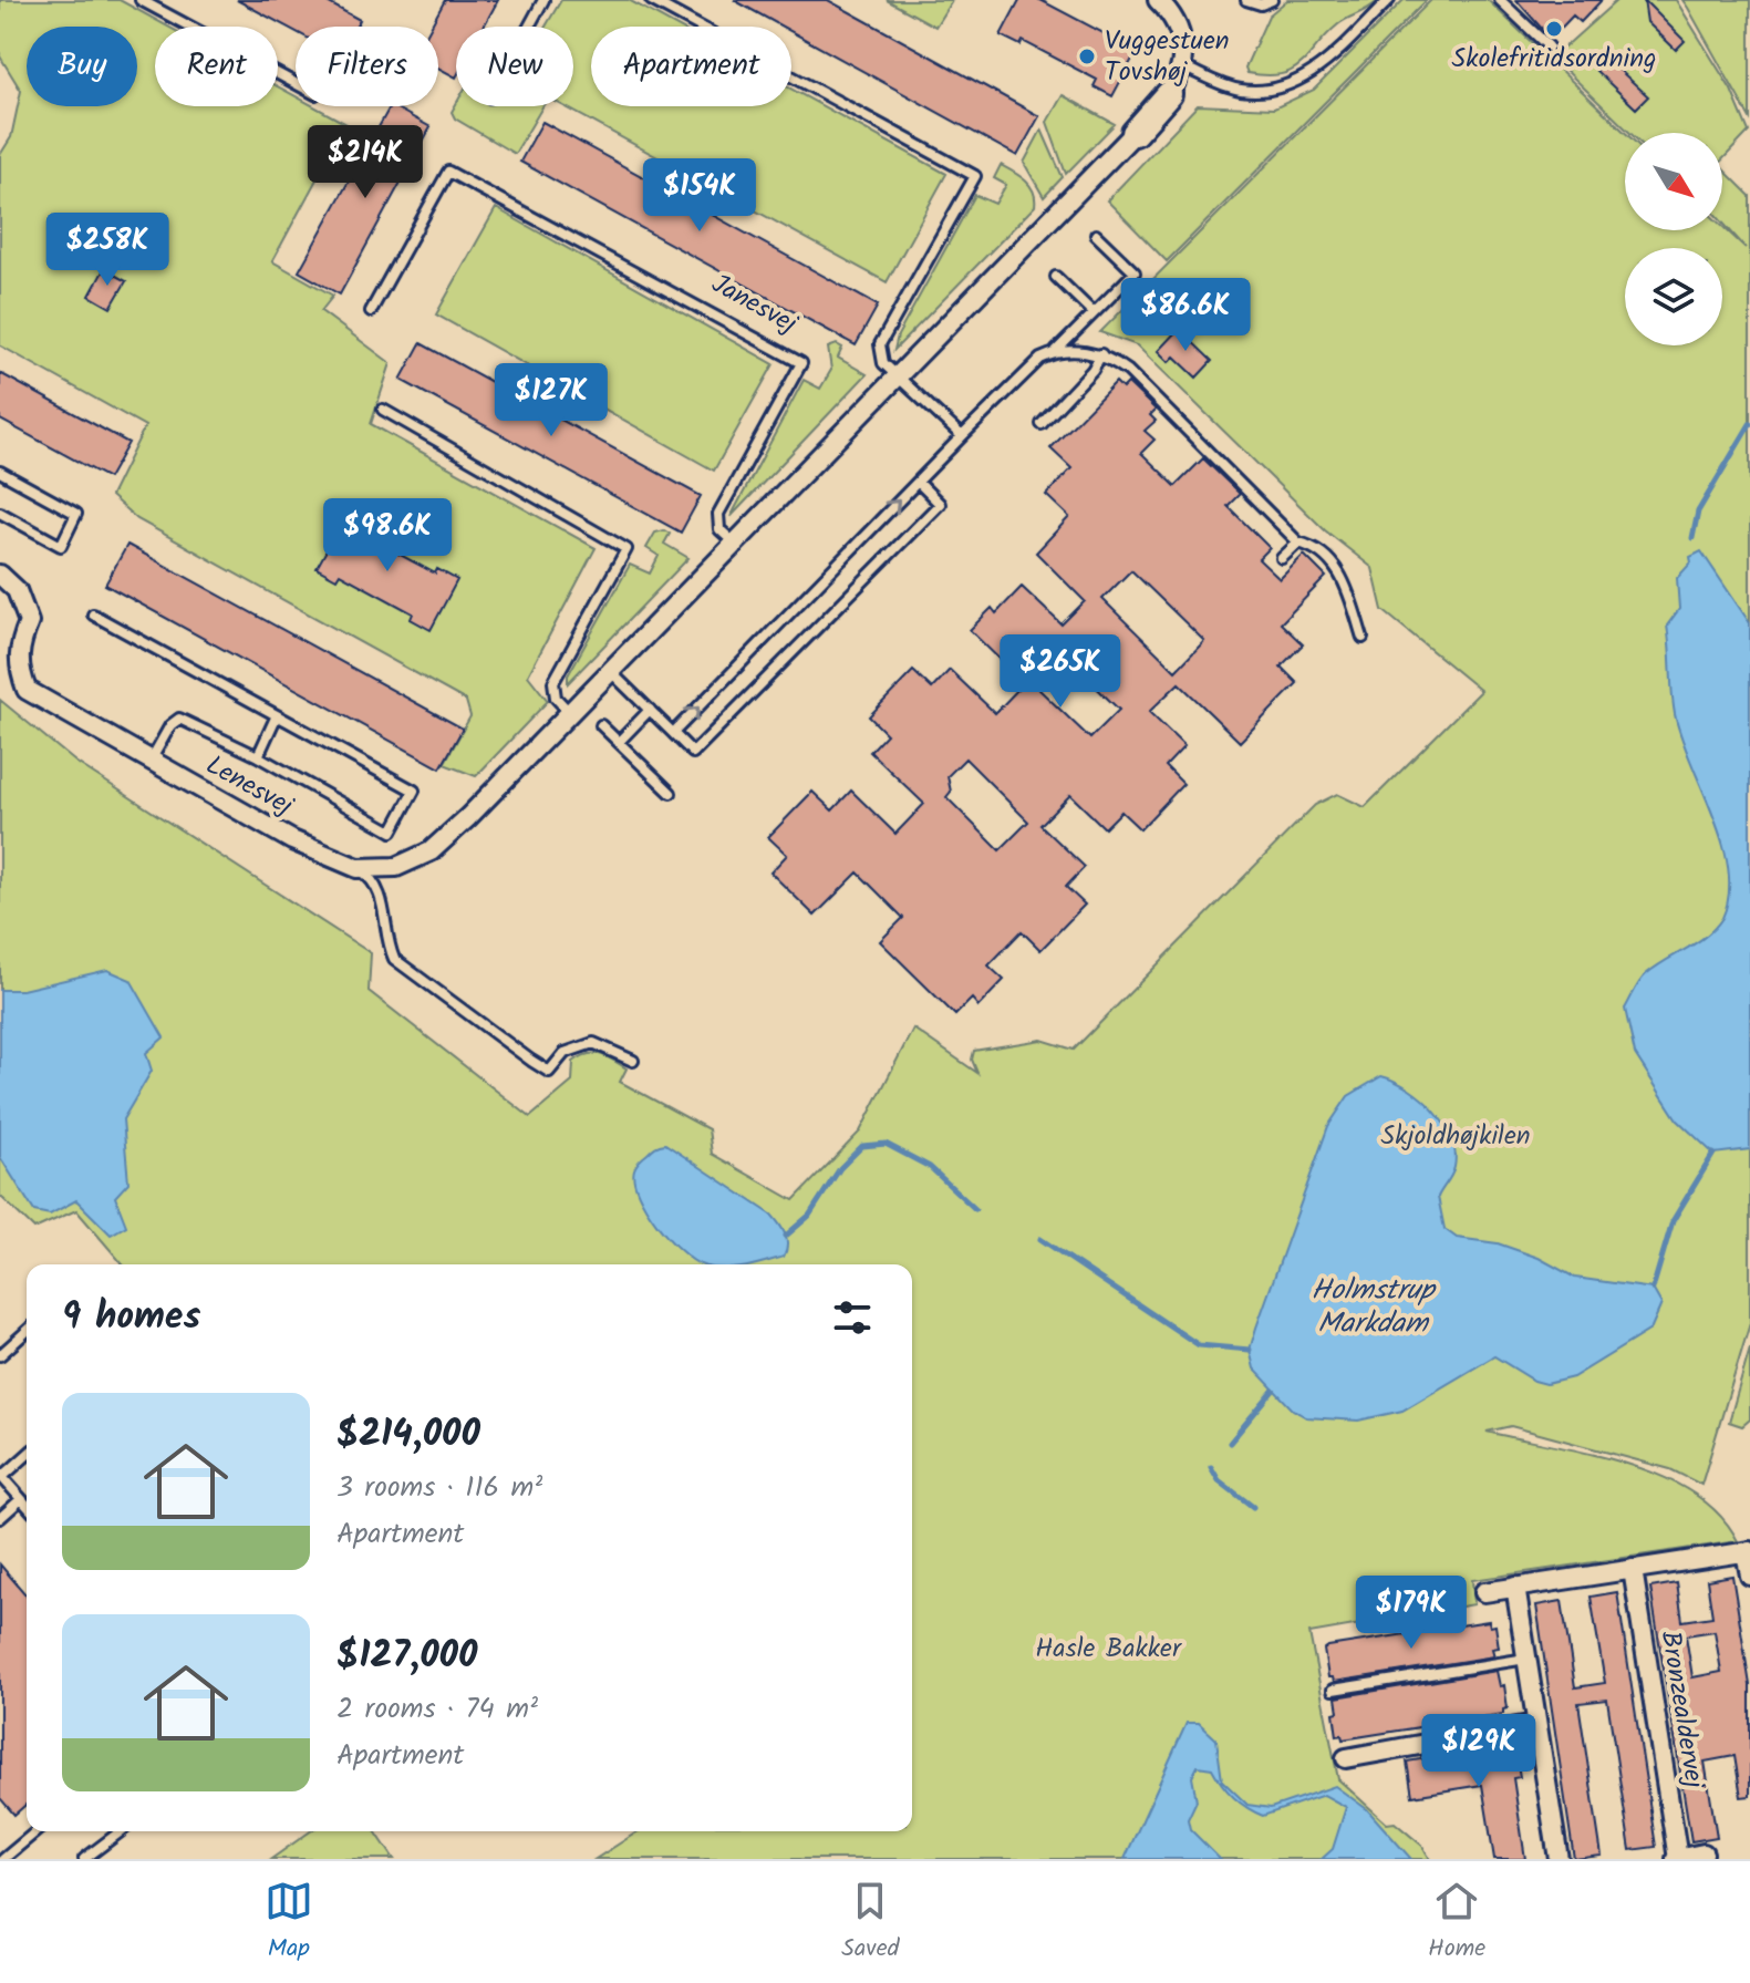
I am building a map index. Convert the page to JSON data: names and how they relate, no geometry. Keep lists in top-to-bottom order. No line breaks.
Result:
{"streets":{"street":["Lenesvej","Bronzealdervej"],"lane":["Janesvej"]},"water":["Holmstrup Markdam"],"parks":["Skjoldhøjkilen","Hasle Bakker"],"places":["Skolefritidsordning","Vuggestuen Tovshøj"],"north":"bottom right","page":{"chip":["Buy","Rent","Filters","New","Apartment"],"price":["$214K","$154K","$258K","$86.6K","$127K","$98.6K","$265K","$179K","$129K"],"heading":"9 homes","list":[{"name":"$214,000","note":"3 rooms · 116 m² · Apartment"},{"name":"$127,000","note":"2 rooms · 74 m² · Apartment"}],"tabs":["Map","Saved","Home"]}}
